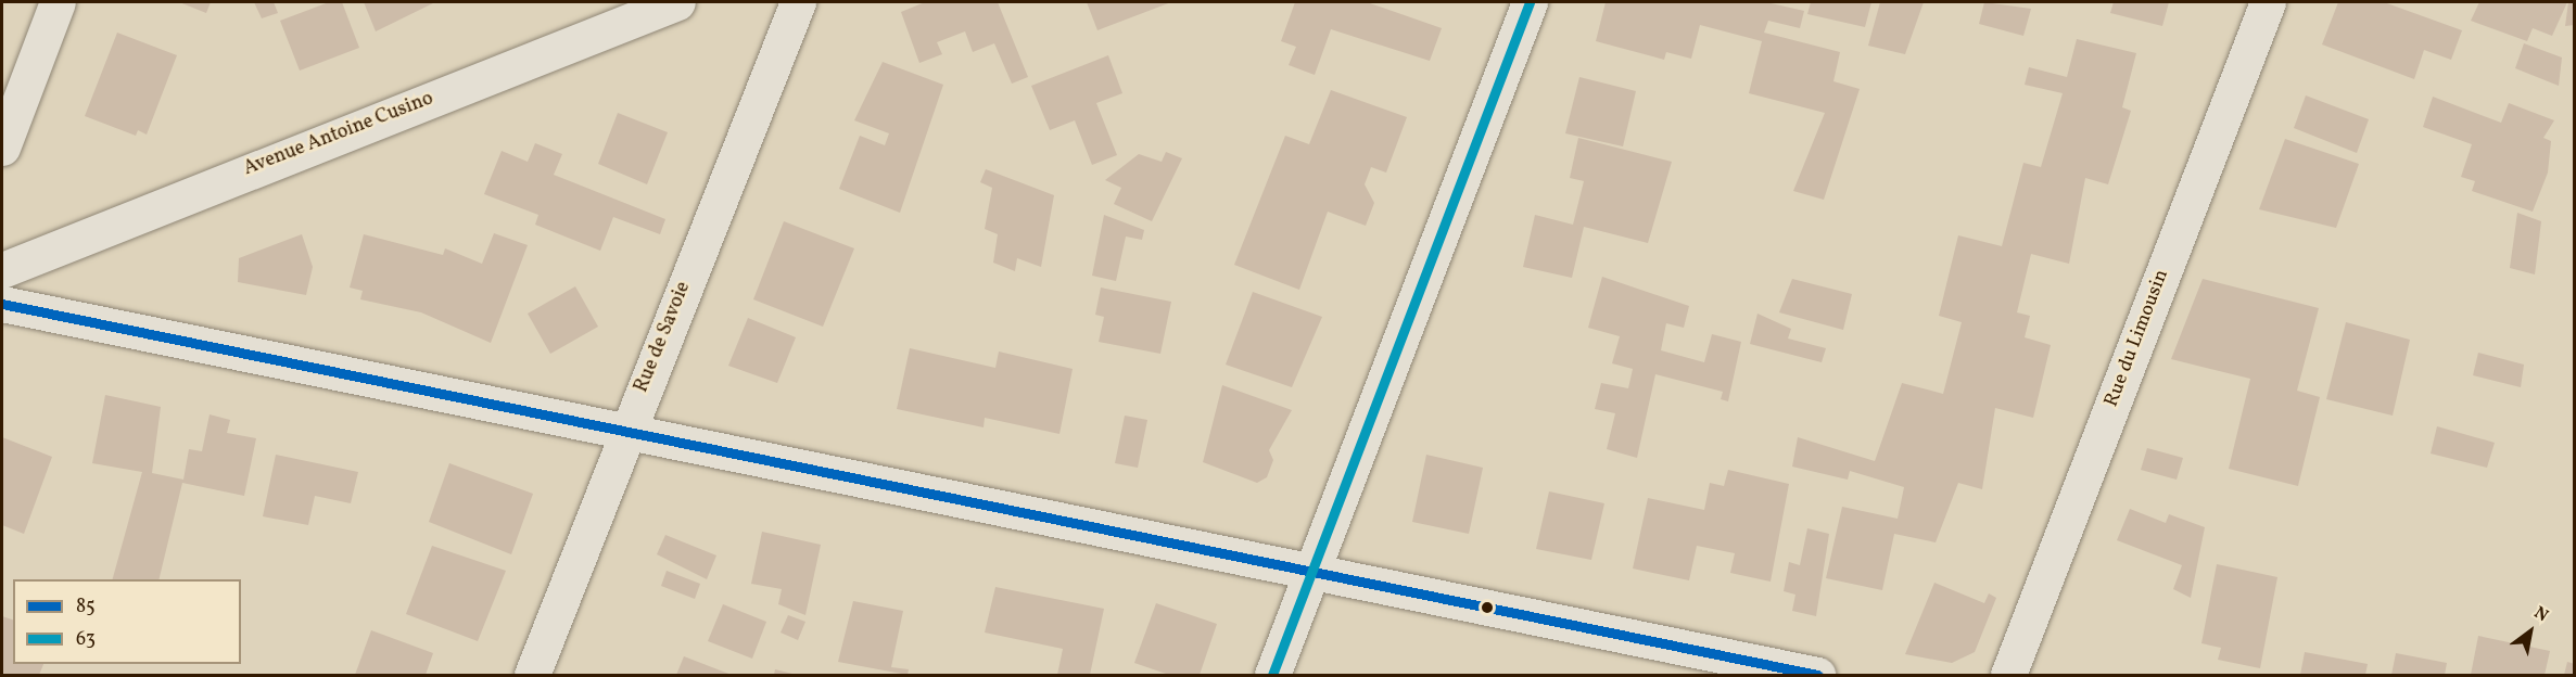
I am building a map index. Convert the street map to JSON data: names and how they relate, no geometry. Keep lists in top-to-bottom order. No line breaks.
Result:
{"streets":{"street":["Avenue Antoine Cusino","Rue de Savoie","Rue du Limousin"]},"lines":["transit line 63","transit line 85"],"legend":["85","63"],"north":"top right"}
